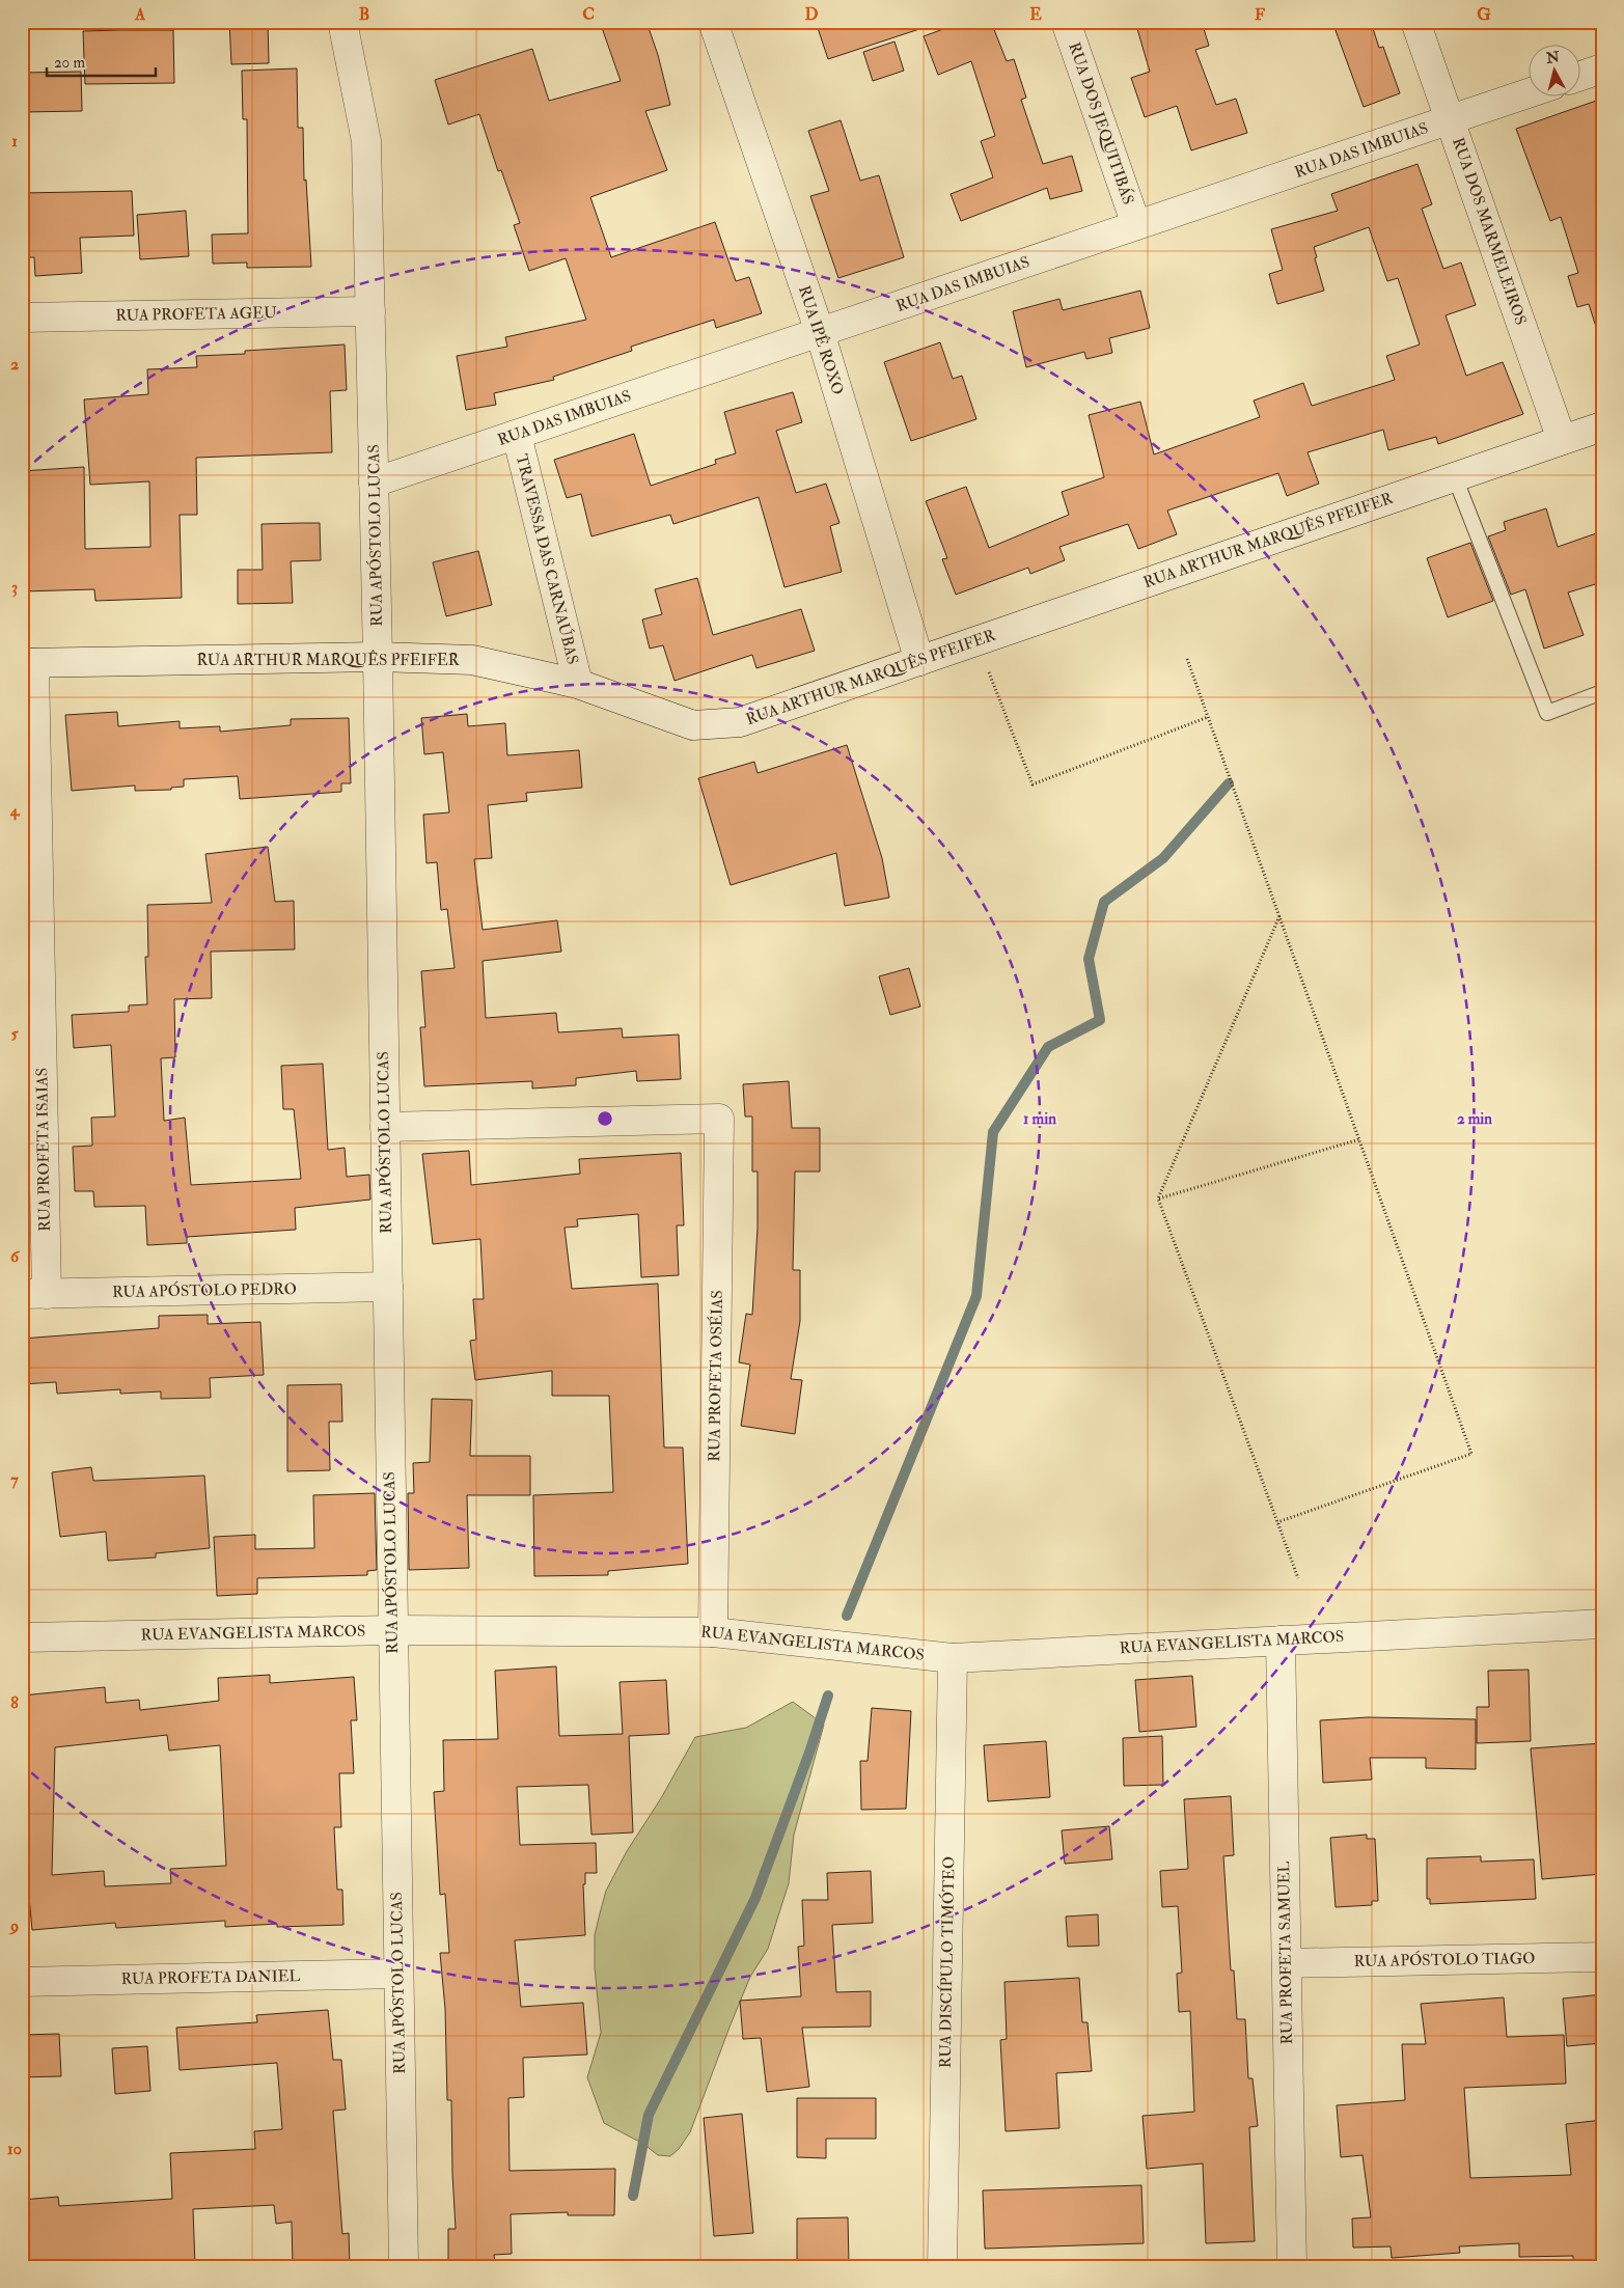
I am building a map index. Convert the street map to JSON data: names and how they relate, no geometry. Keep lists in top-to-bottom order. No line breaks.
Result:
{"streets":{"street":["RUA DOS JEQUITIBÁS","RUA DAS IMBUIAS","RUA DOS MARMELEIROS","RUA PROFETA AGEU","RUA IPÊ ROXO","RUA APÓSTOLO LUCAS","RUA ARTHUR MARQUÊS PFEIFER","TRAVESSA DAS CARNAÚBAS","RUA PROFETA ISAIAS","RUA APÓSTOLO PEDRO","RUA PROFETA OSÉIAS","RUA EVANGELISTA MARCOS","RUA PROFETA SAMUEL","RUA APÓSTOLO TIAGO","RUA DISCÍPULO TIMÓTEO","RUA PROFETA DANIEL"]},"crossings":[["RUA DOS JEQUITIBÁS","RUA DAS IMBUIAS"],["RUA DAS IMBUIAS","RUA DOS MARMELEIROS"],["RUA DAS IMBUIAS","RUA IPÊ ROXO"],["RUA DAS IMBUIAS","RUA APÓSTOLO LUCAS"],["RUA DAS IMBUIAS","TRAVESSA DAS CARNAÚBAS"],["RUA DOS MARMELEIROS","RUA ARTHUR MARQUÊS PFEIFER"],["RUA PROFETA AGEU","RUA APÓSTOLO LUCAS"],["RUA IPÊ ROXO","RUA ARTHUR MARQUÊS PFEIFER"],["RUA APÓSTOLO LUCAS","RUA ARTHUR MARQUÊS PFEIFER"],["RUA APÓSTOLO LUCAS","RUA APÓSTOLO PEDRO"],["RUA APÓSTOLO LUCAS","RUA PROFETA OSÉIAS"],["RUA APÓSTOLO LUCAS","RUA EVANGELISTA MARCOS"],["RUA APÓSTOLO LUCAS","RUA PROFETA DANIEL"],["RUA ARTHUR MARQUÊS PFEIFER","TRAVESSA DAS CARNAÚBAS"],["RUA ARTHUR MARQUÊS PFEIFER","RUA PROFETA ISAIAS"],["RUA PROFETA ISAIAS","RUA APÓSTOLO PEDRO"],["RUA PROFETA OSÉIAS","RUA EVANGELISTA MARCOS"],["RUA EVANGELISTA MARCOS","RUA PROFETA SAMUEL"],["RUA EVANGELISTA MARCOS","RUA DISCÍPULO TIMÓTEO"],["RUA PROFETA SAMUEL","RUA APÓSTOLO TIAGO"]],"scale_bar":"20 m","north":"top","grid":{"columns":["A","B","C","D","E","F","G"],"rows":["1","2","3","4","5","6","7","8","9","10"]},"rings":["1 min","2 min"]}
